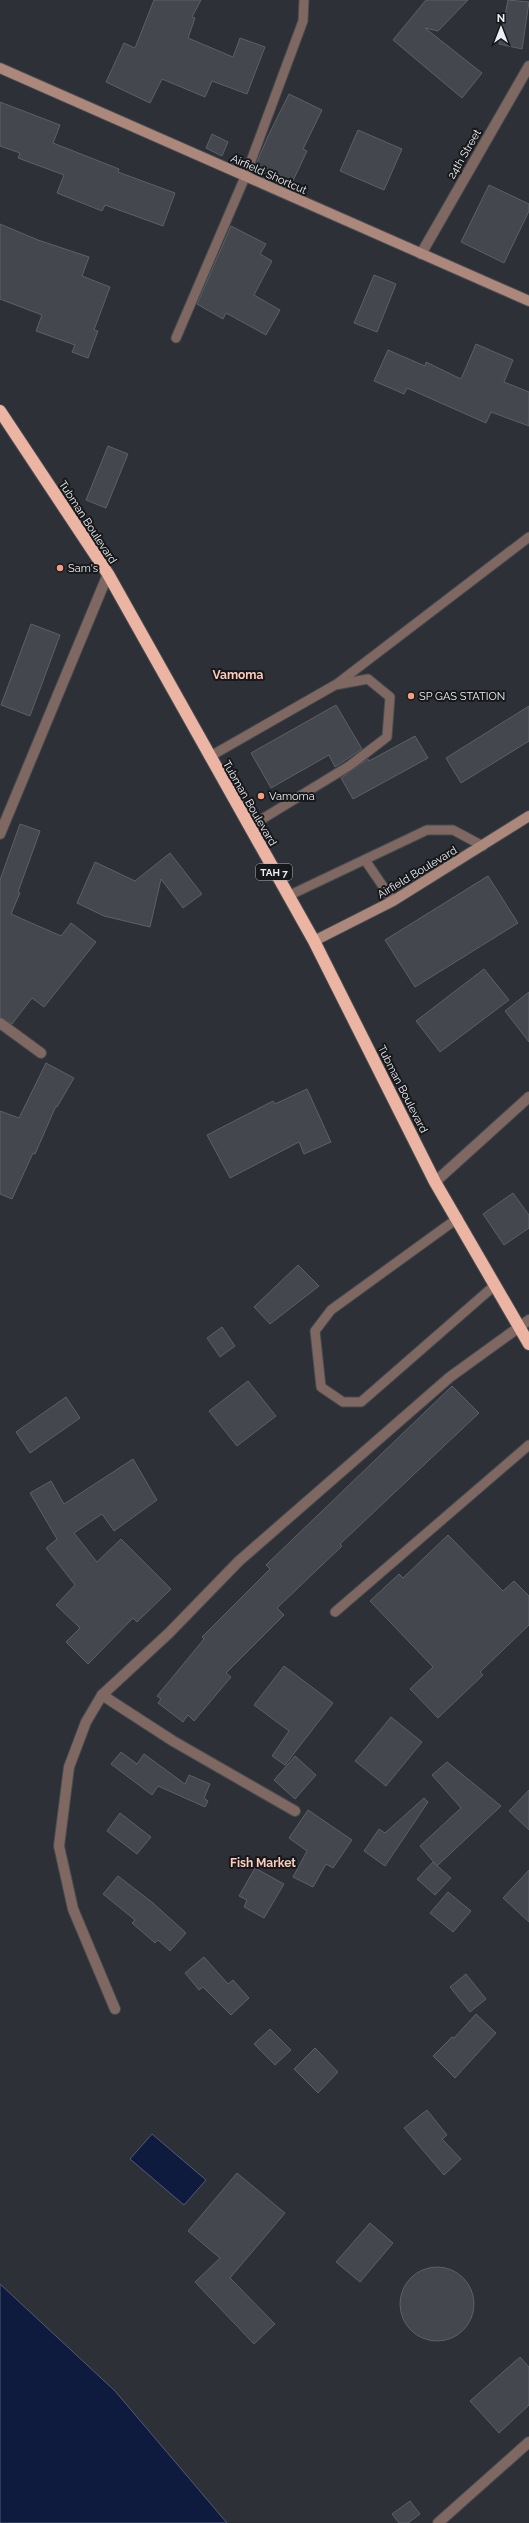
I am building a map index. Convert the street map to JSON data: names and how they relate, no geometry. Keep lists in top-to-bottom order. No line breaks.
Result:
{"streets":{"highway":["Tubman Boulevard","TAH 7"],"street":["24th Street","Airfield Shortcut","Airfield Boulevard"]},"crossings":[["24th Street","Airfield Shortcut"],["Tubman Boulevard","Airfield Boulevard"]],"districts":["Vamoma","Fish Market"],"places":["Sam's","SP GAS STATION","Vamoma"],"north":"top"}
